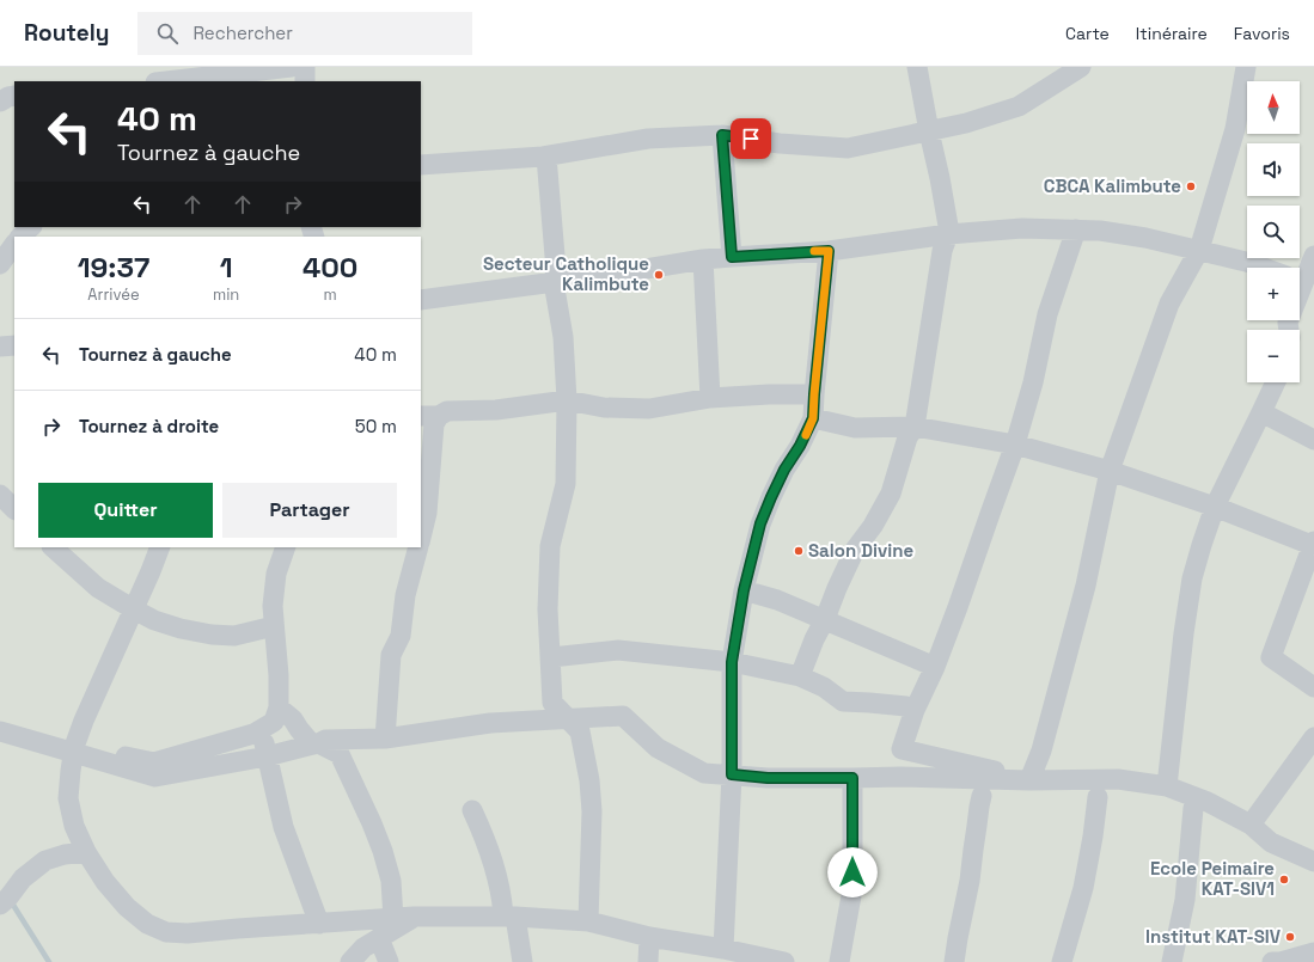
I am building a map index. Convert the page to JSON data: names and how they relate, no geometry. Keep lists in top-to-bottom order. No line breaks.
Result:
{"places":["CBCA Kalimbute","Secteur Catholique Kalimbute","Salon Divine","Ecole Peimaire KAT-SIV1","Institut KAT-SIV"],"north":"top","page":{"header":"Routely","search":"Rechercher","nav":["Carte","Itinéraire","Favoris"],"map_buttons":["+","−"],"turn":["40 m","Tournez à gauche"],"eta":["19:37","Arrivée","1","min","400","m"],"list":[{"name":"Tournez à gauche","value":"40 m"},{"name":"Tournez à droite","value":"50 m"}],"buttons":["Quitter","Partager"]}}
